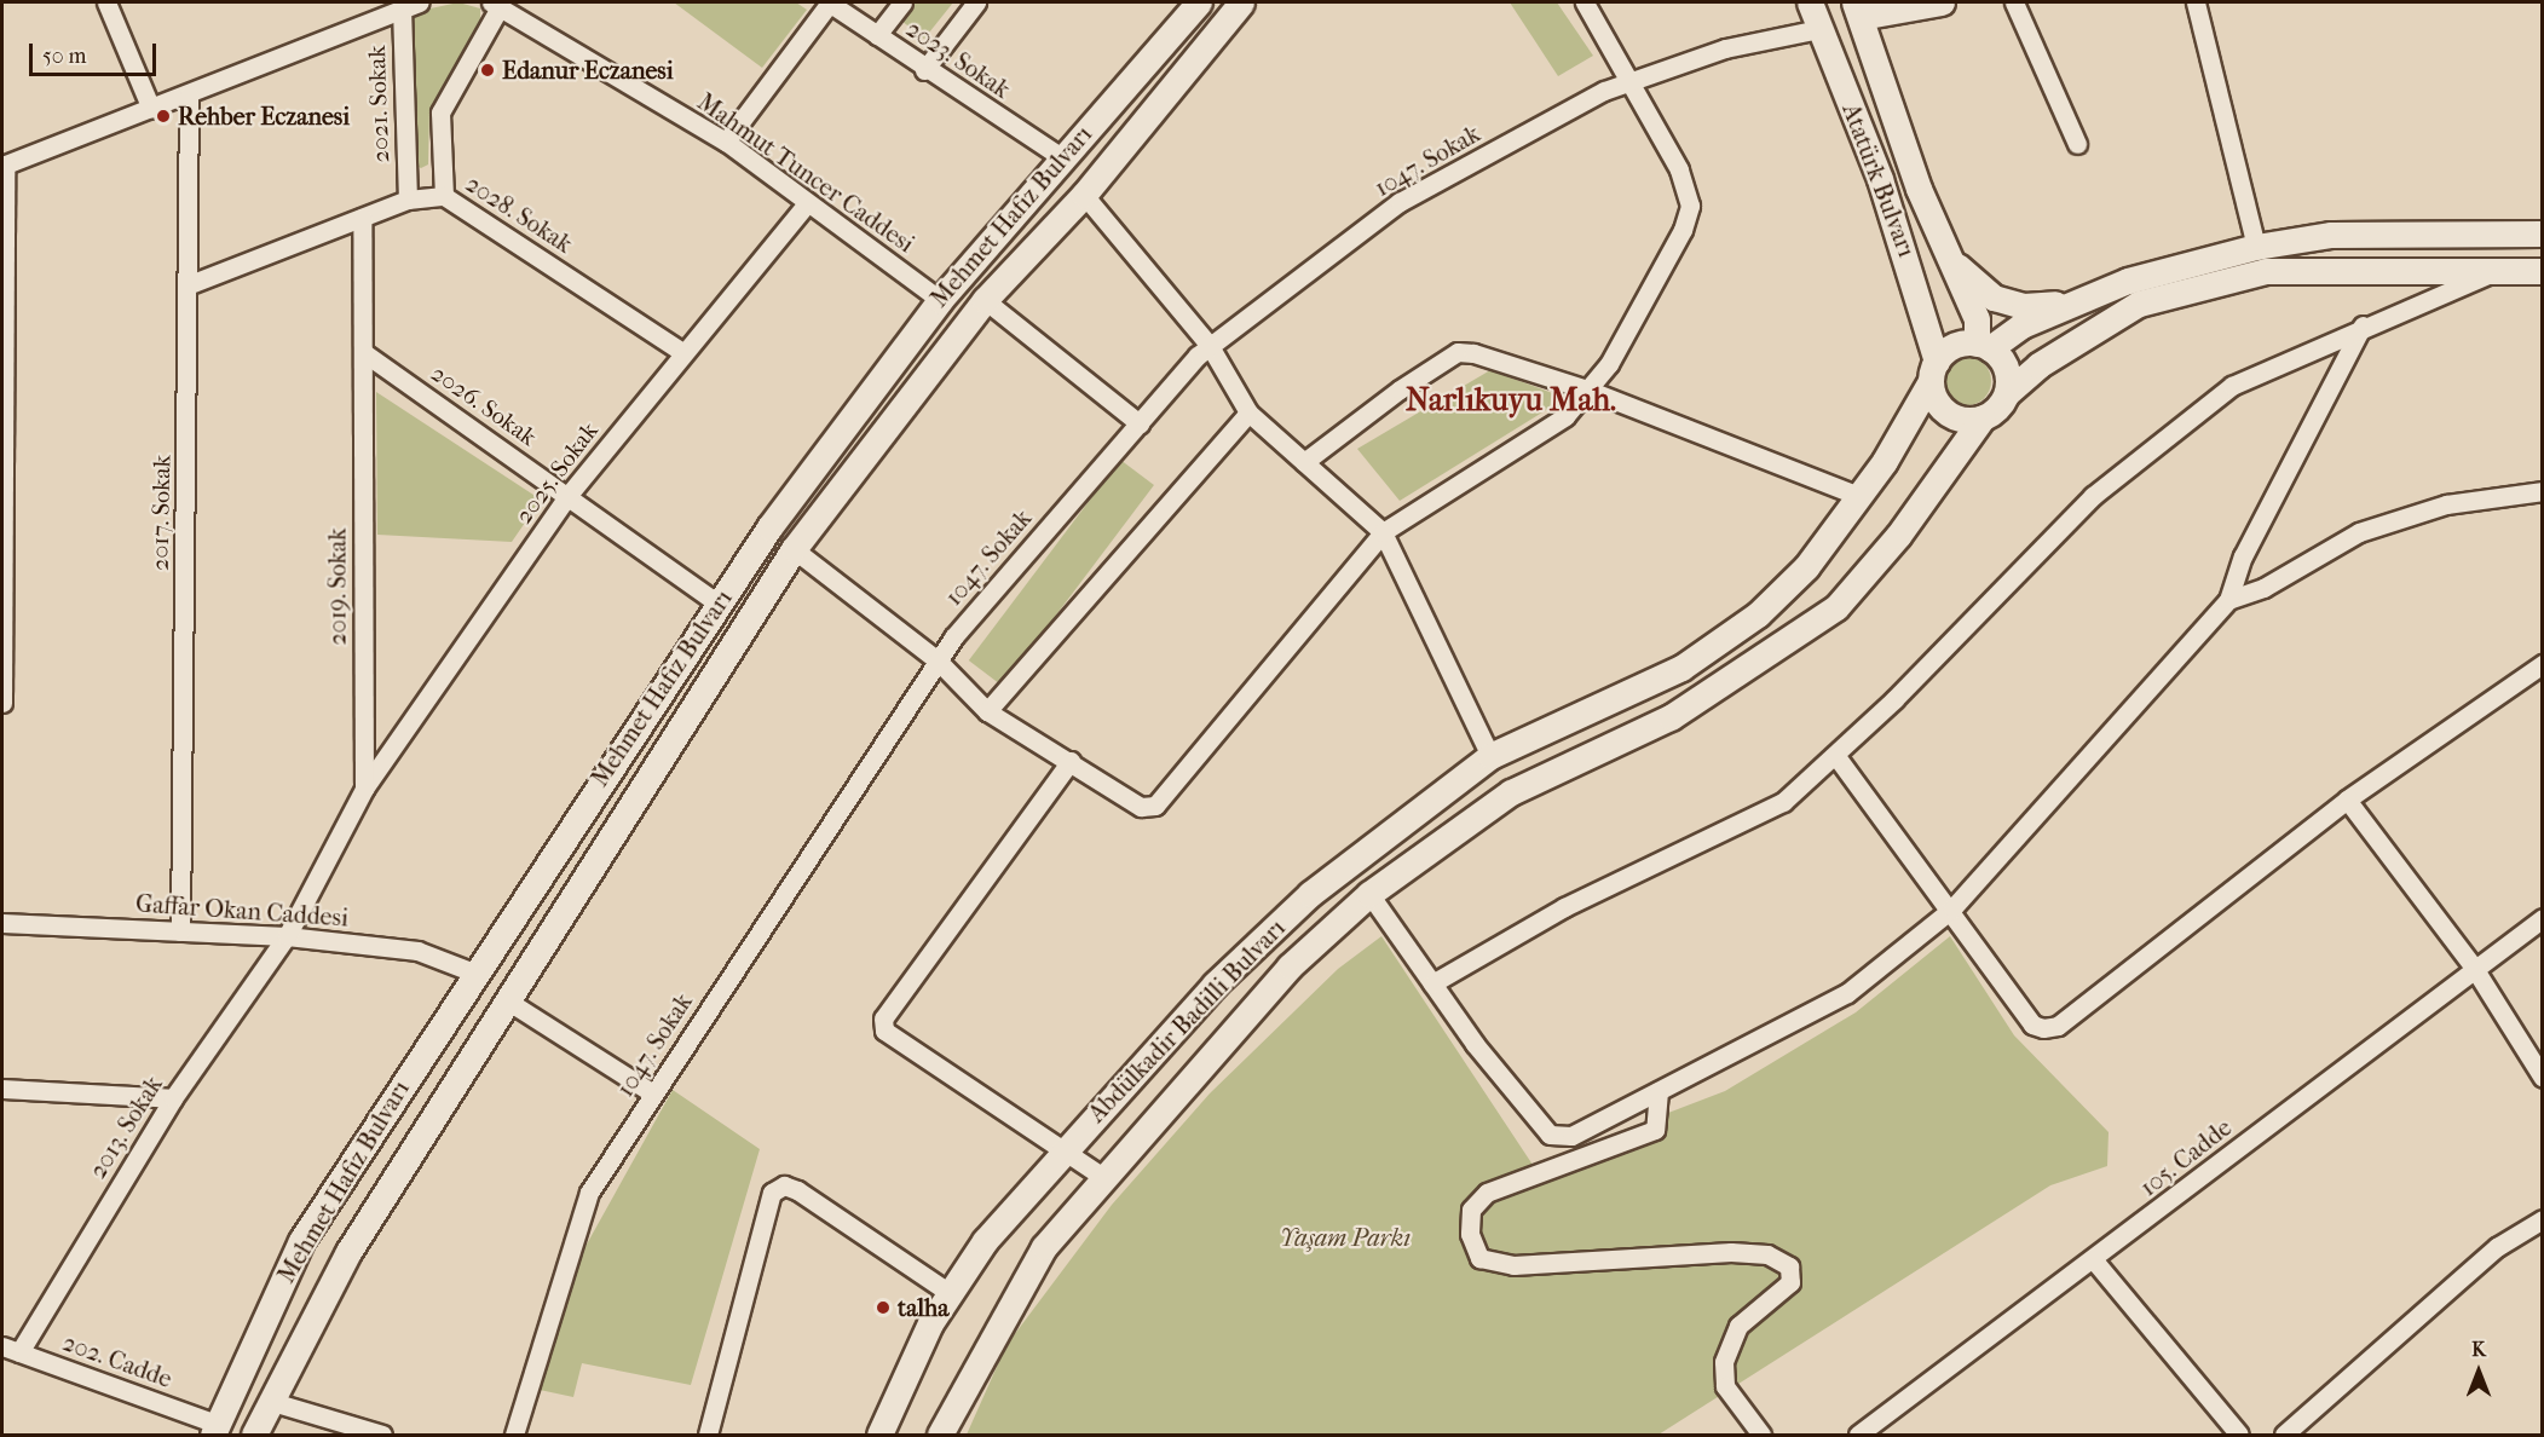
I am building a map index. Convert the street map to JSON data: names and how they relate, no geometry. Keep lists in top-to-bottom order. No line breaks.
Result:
{"streets":{"main road":["Atatürk Bulvarı","Mehmet Hafız Bulvarı","Abdülkadir Badilli Bulvarı"],"street":["2023. Sokak","2021. Sokak","1047. Sokak","Mahmut Tuncer Caddesi","2028. Sokak","2026. Sokak","2025. Sokak","2017. Sokak","2019. Sokak","Gaffar Okan Caddesi","2013. Sokak","105. Cadde","202. Cadde"]},"crossings":[["2023. Sokak","Mehmet Hafız Bulvarı"],["2021. Sokak","2028. Sokak"],["1047. Sokak","Atatürk Bulvarı"],["Mahmut Tuncer Caddesi","Mehmet Hafız Bulvarı"],["Mahmut Tuncer Caddesi","2025. Sokak"],["Atatürk Bulvarı","Abdülkadir Badilli Bulvarı"],["2028. Sokak","2025. Sokak"],["2028. Sokak","2017. Sokak"],["2028. Sokak","2019. Sokak"],["Mehmet Hafız Bulvarı","2026. Sokak"],["Mehmet Hafız Bulvarı","Gaffar Okan Caddesi"],["Mehmet Hafız Bulvarı","202. Cadde"],["2026. Sokak","2025. Sokak"],["2026. Sokak","2019. Sokak"],["2025. Sokak","2019. Sokak"],["2017. Sokak","Gaffar Okan Caddesi"],["2019. Sokak","Gaffar Okan Caddesi"],["2019. Sokak","2013. Sokak"],["Gaffar Okan Caddesi","2013. Sokak"],["2013. Sokak","202. Cadde"]],"districts":["Narlıkuyu Mah."],"parks":["Yaşam Parkı"],"places":["Edanur Eczanesi","Rehber Eczanesi","talha"],"scale_bar":"50 m","north":"top"}
